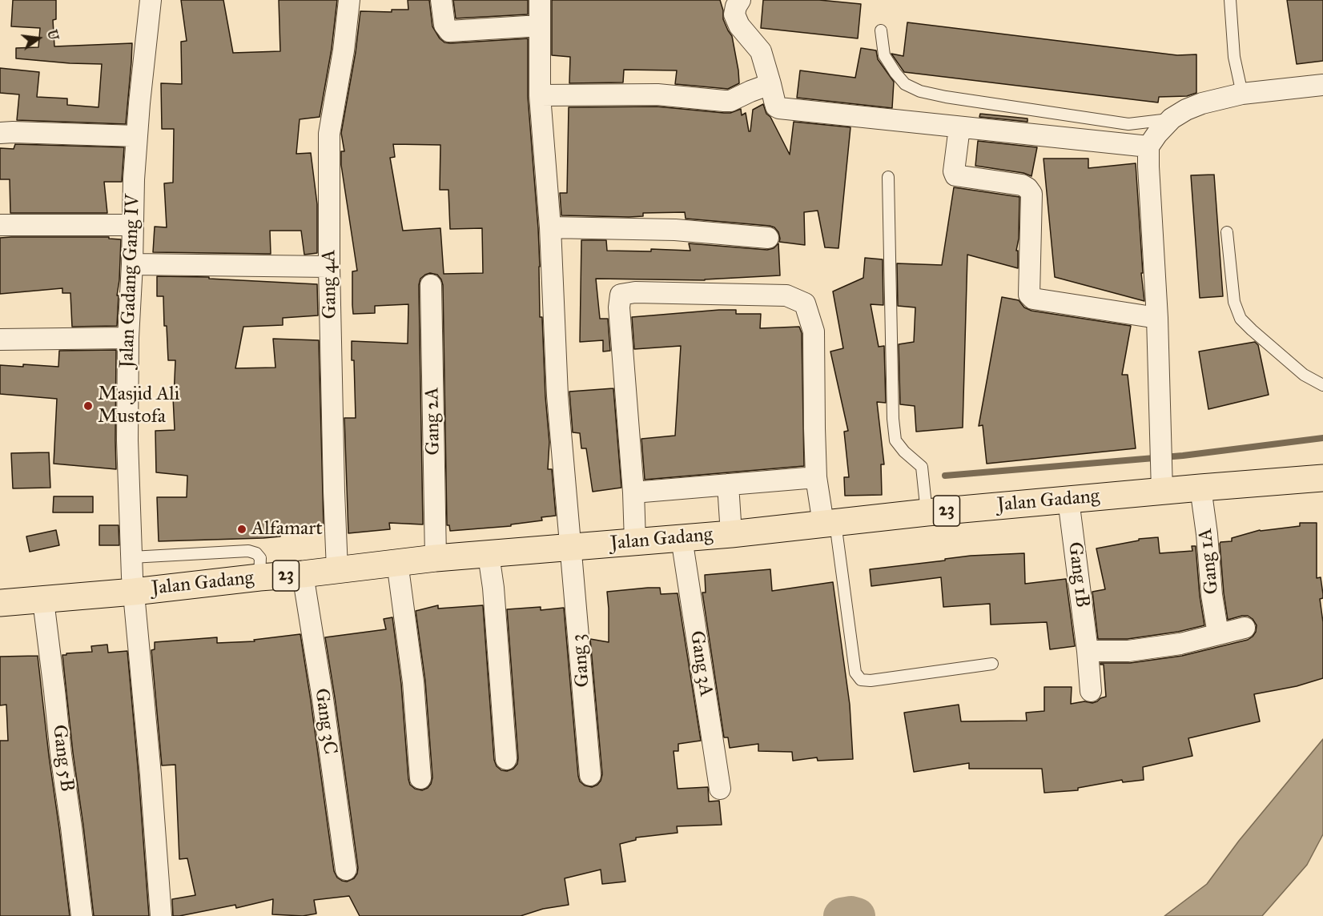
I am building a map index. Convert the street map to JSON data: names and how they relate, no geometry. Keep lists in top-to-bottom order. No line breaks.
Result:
{"streets":{"highway":["Jalan Gadang","23"],"street":["Jalan Gadang Gang IV","Gang 4A","Gang 2A","Gang 1A","Gang 1B","Gang 3","Gang 3A","Gang 3C","Gang 5B"]},"crossings":[["Jalan Gadang Gang IV","Jalan Gadang"],["Gang 4A","Jalan Gadang"],["Gang 2A","Jalan Gadang"],["Jalan Gadang","Gang 1A"],["Jalan Gadang","Gang 1B"],["Jalan Gadang","Gang 3"],["Jalan Gadang","Gang 3A"],["Jalan Gadang","Gang 3C"],["Jalan Gadang","Gang 5B"]],"places":["Masjid Ali Mustofa","Alfamart"],"north":"right"}
